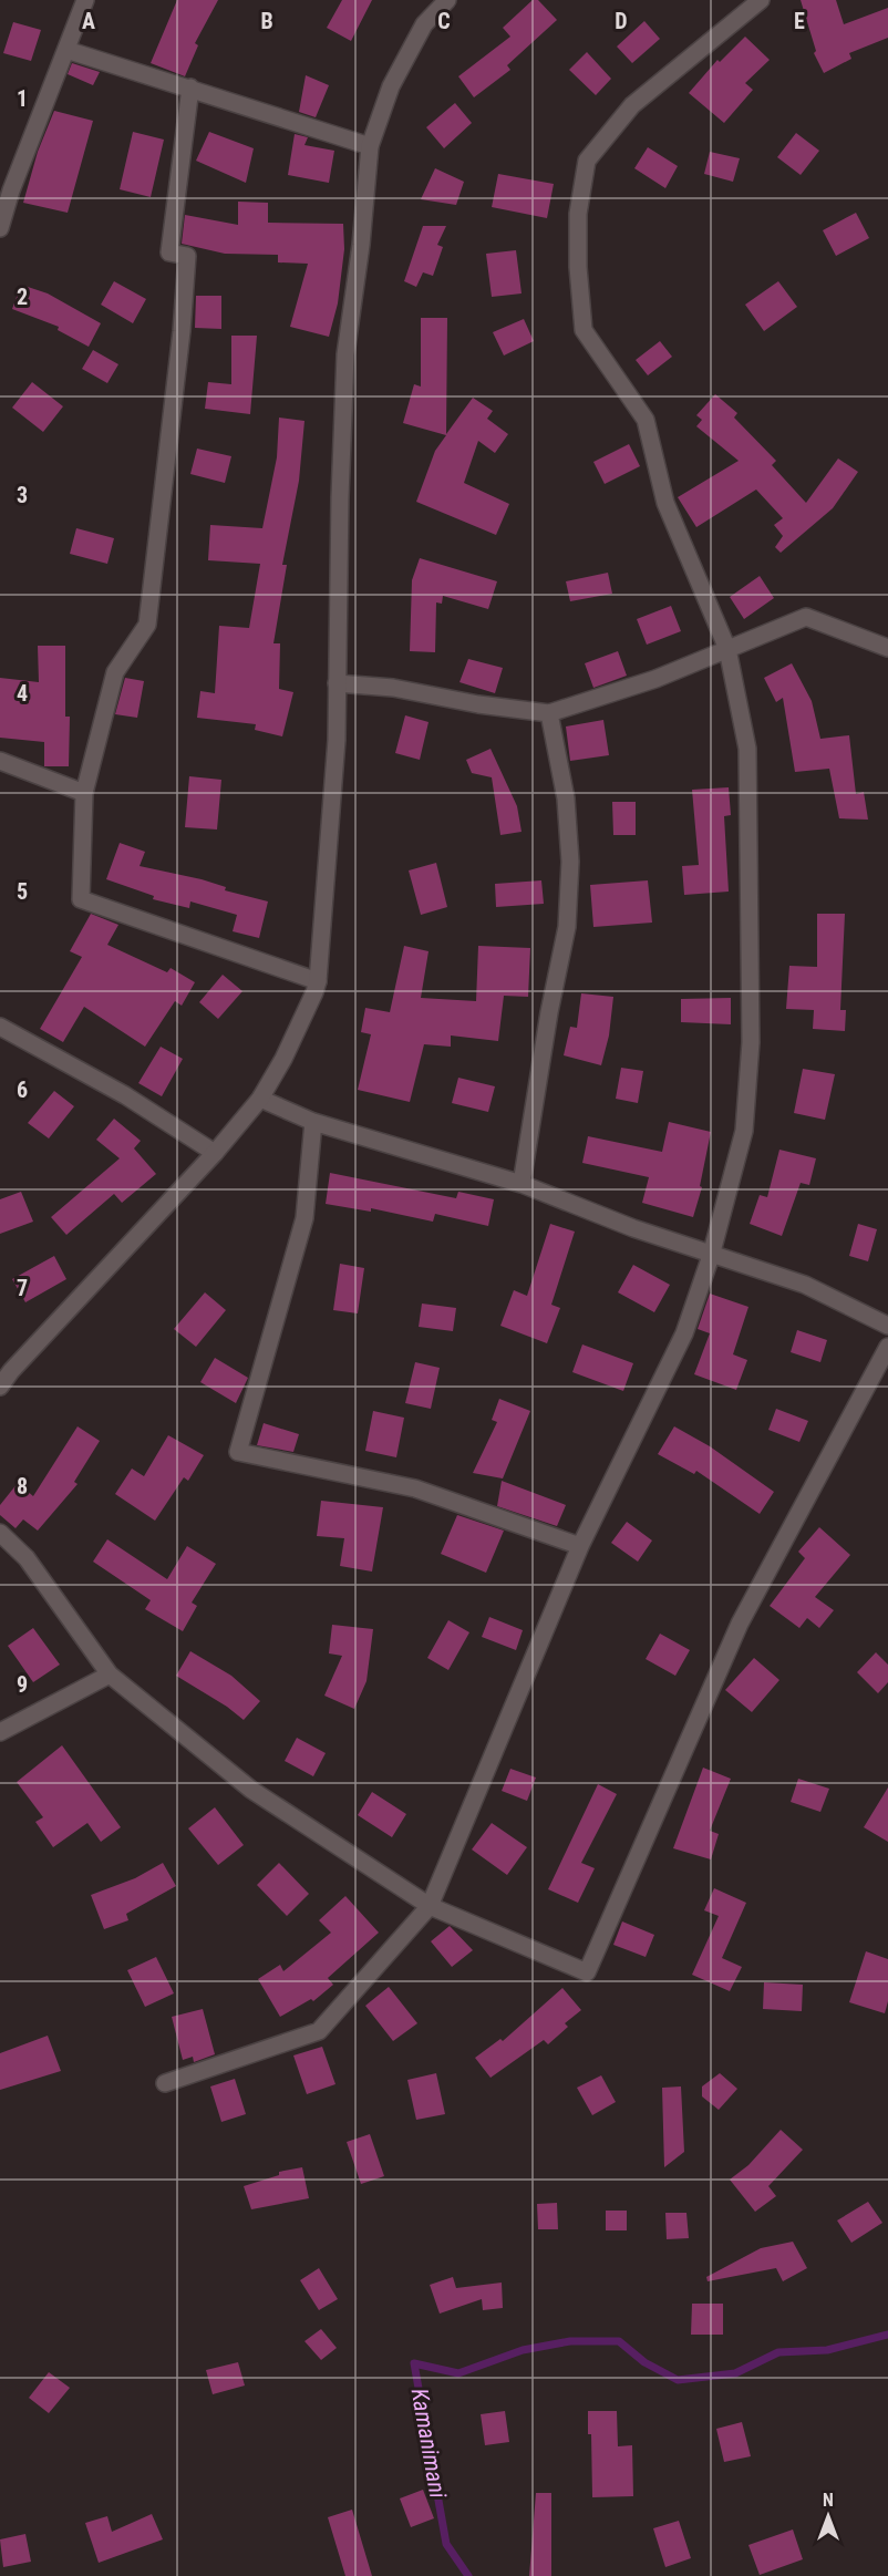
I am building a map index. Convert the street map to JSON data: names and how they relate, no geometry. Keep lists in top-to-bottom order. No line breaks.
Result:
{"water":["Kamanimani"],"north":"top","grid":{"columns":["A","B","C","D","E"],"rows":["1","2","3","4","5","6","7","8","9"]}}
